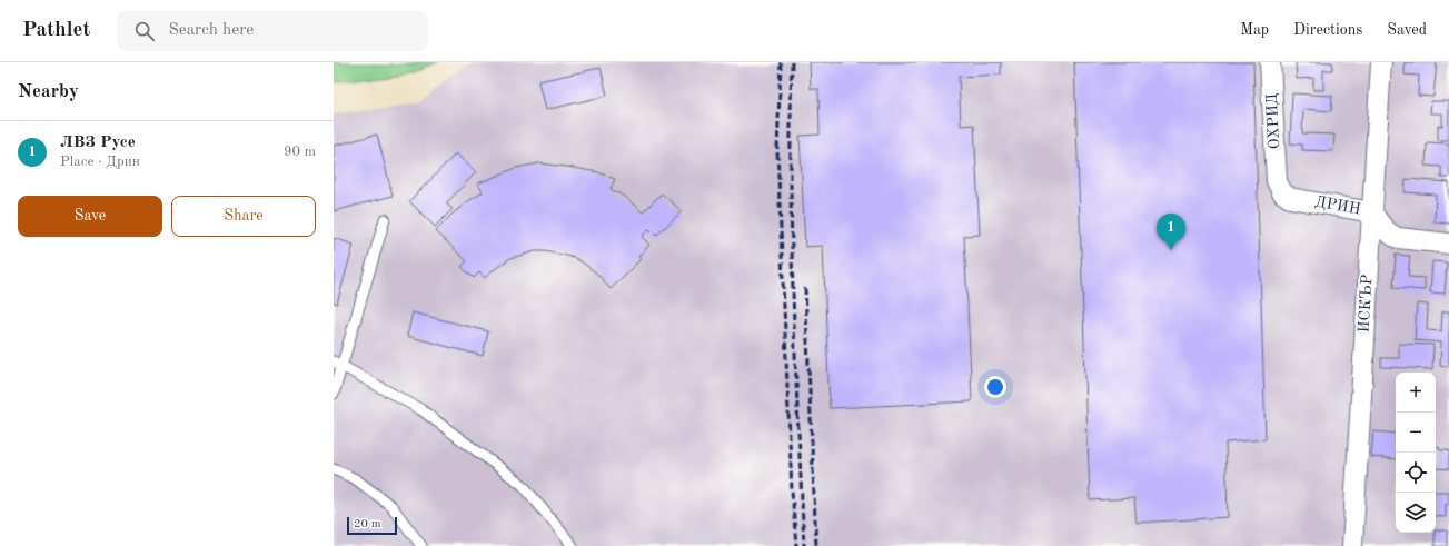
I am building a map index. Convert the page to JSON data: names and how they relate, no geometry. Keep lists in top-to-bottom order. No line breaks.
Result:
{"streets":{"street":["ОХРИД","ДРИН","ИСКЪР"]},"crossings":[["ОХРИД","ДРИН"],["ДРИН","ИСКЪР"]],"scale_bar":"20 m","page":{"header":"Pathlet","search":"Search here","nav":["Map","Directions","Saved"],"heading":"Nearby","list":[{"mark":"1","name":"ЛВЗ Русе","note":"Place · Дрин","value":"90 m"}],"buttons":["Save","Share"],"pins":"1","map_buttons":["+","−"],"scale":"20 m"}}
